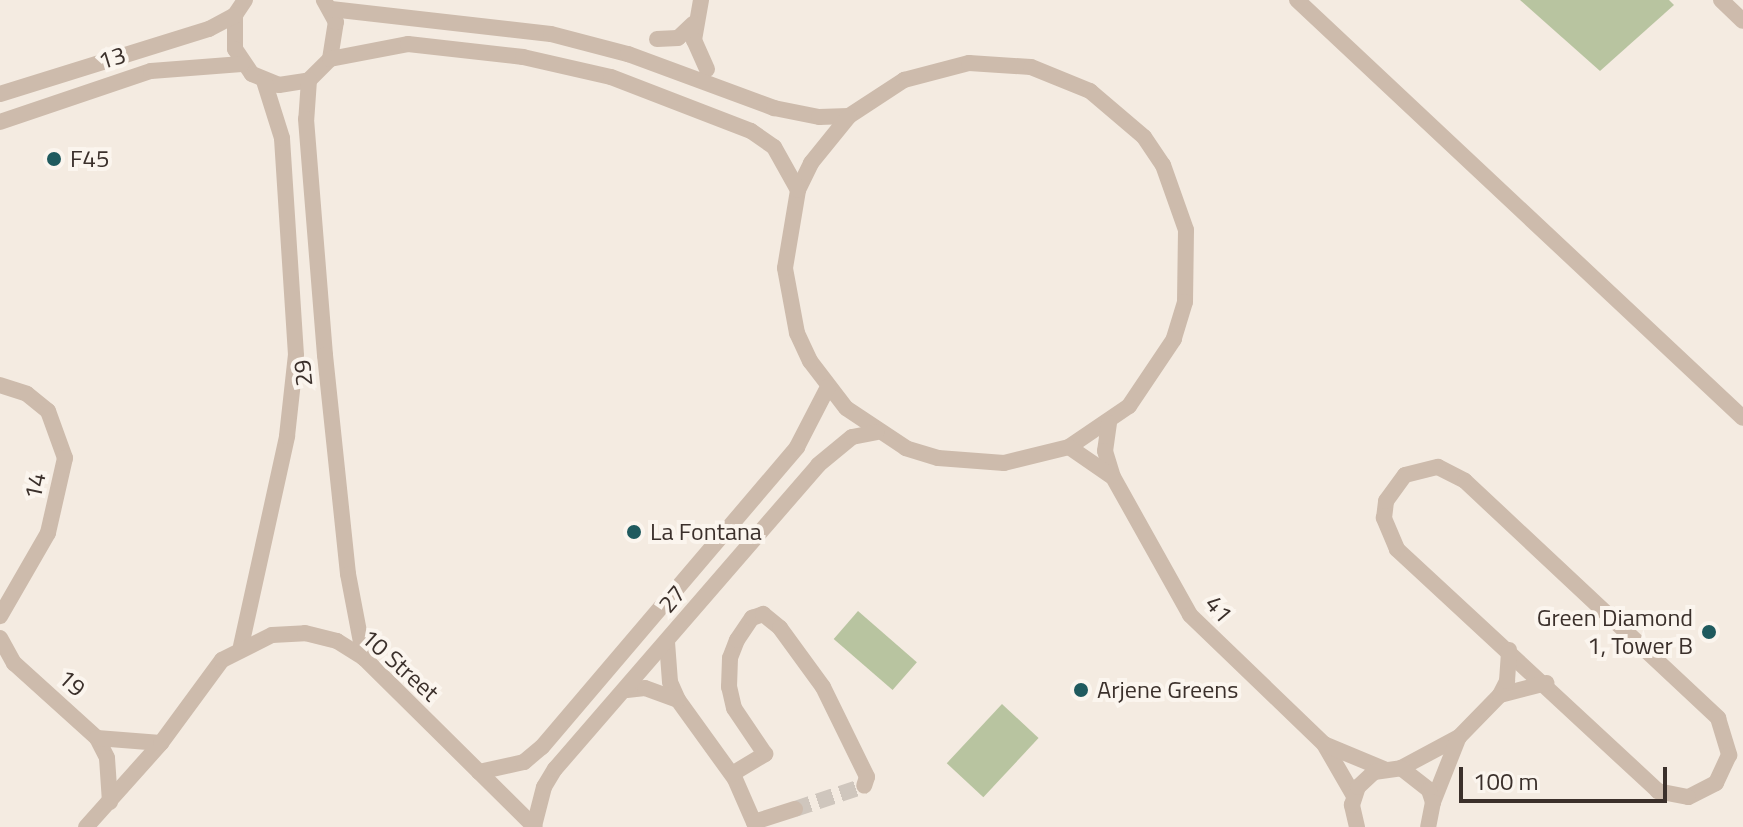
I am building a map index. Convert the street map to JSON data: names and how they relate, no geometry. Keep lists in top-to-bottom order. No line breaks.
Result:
{"streets":{"street":["13","29","14","27","41","10 Street","19"]},"crossings":[["29","10 Street"],["27","10 Street"],["10 Street","19"]],"places":["F45","La Fontana","Green Diamond 1, Tower B","Arjene Greens"],"scale_bar":"100 m"}
